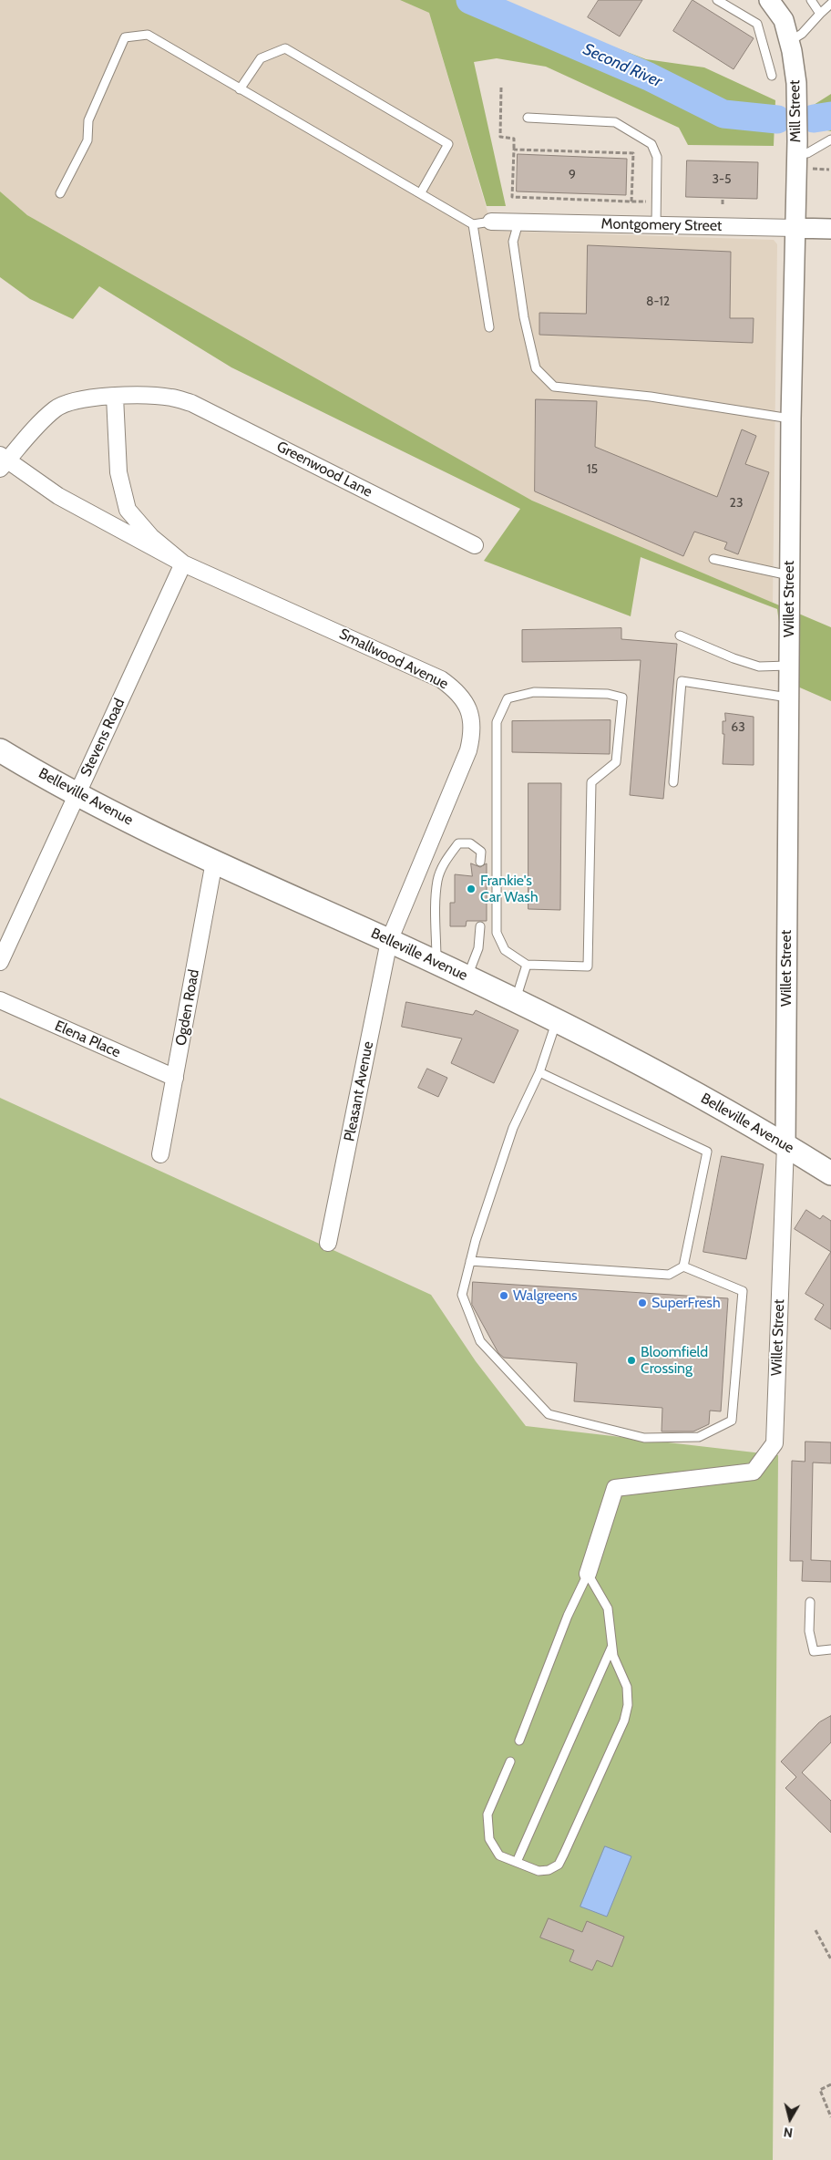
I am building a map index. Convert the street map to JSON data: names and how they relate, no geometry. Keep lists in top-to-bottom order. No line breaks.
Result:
{"streets":{"main road":["Belleville Avenue"],"street":["Mill Street","Montgomery Street","Greenwood Lane","Willet Street","Smallwood Avenue","Stevens Road","Ogden Road","Elena Place","Pleasant Avenue"]},"crossings":[["Mill Street","Montgomery Street"],["Mill Street","Willet Street"],["Montgomery Street","Willet Street"],["Greenwood Lane","Smallwood Avenue"],["Willet Street","Belleville Avenue"],["Smallwood Avenue","Stevens Road"],["Smallwood Avenue","Belleville Avenue"],["Smallwood Avenue","Pleasant Avenue"],["Stevens Road","Belleville Avenue"],["Belleville Avenue","Ogden Road"],["Belleville Avenue","Pleasant Avenue"],["Ogden Road","Elena Place"]],"water":["Second River"],"places":["Frankie's Car Wash","Walgreens","SuperFresh","Bloomfield Crossing"],"house_numbers":["9","3-5","8-12","15","23","63"],"north":"bottom"}
